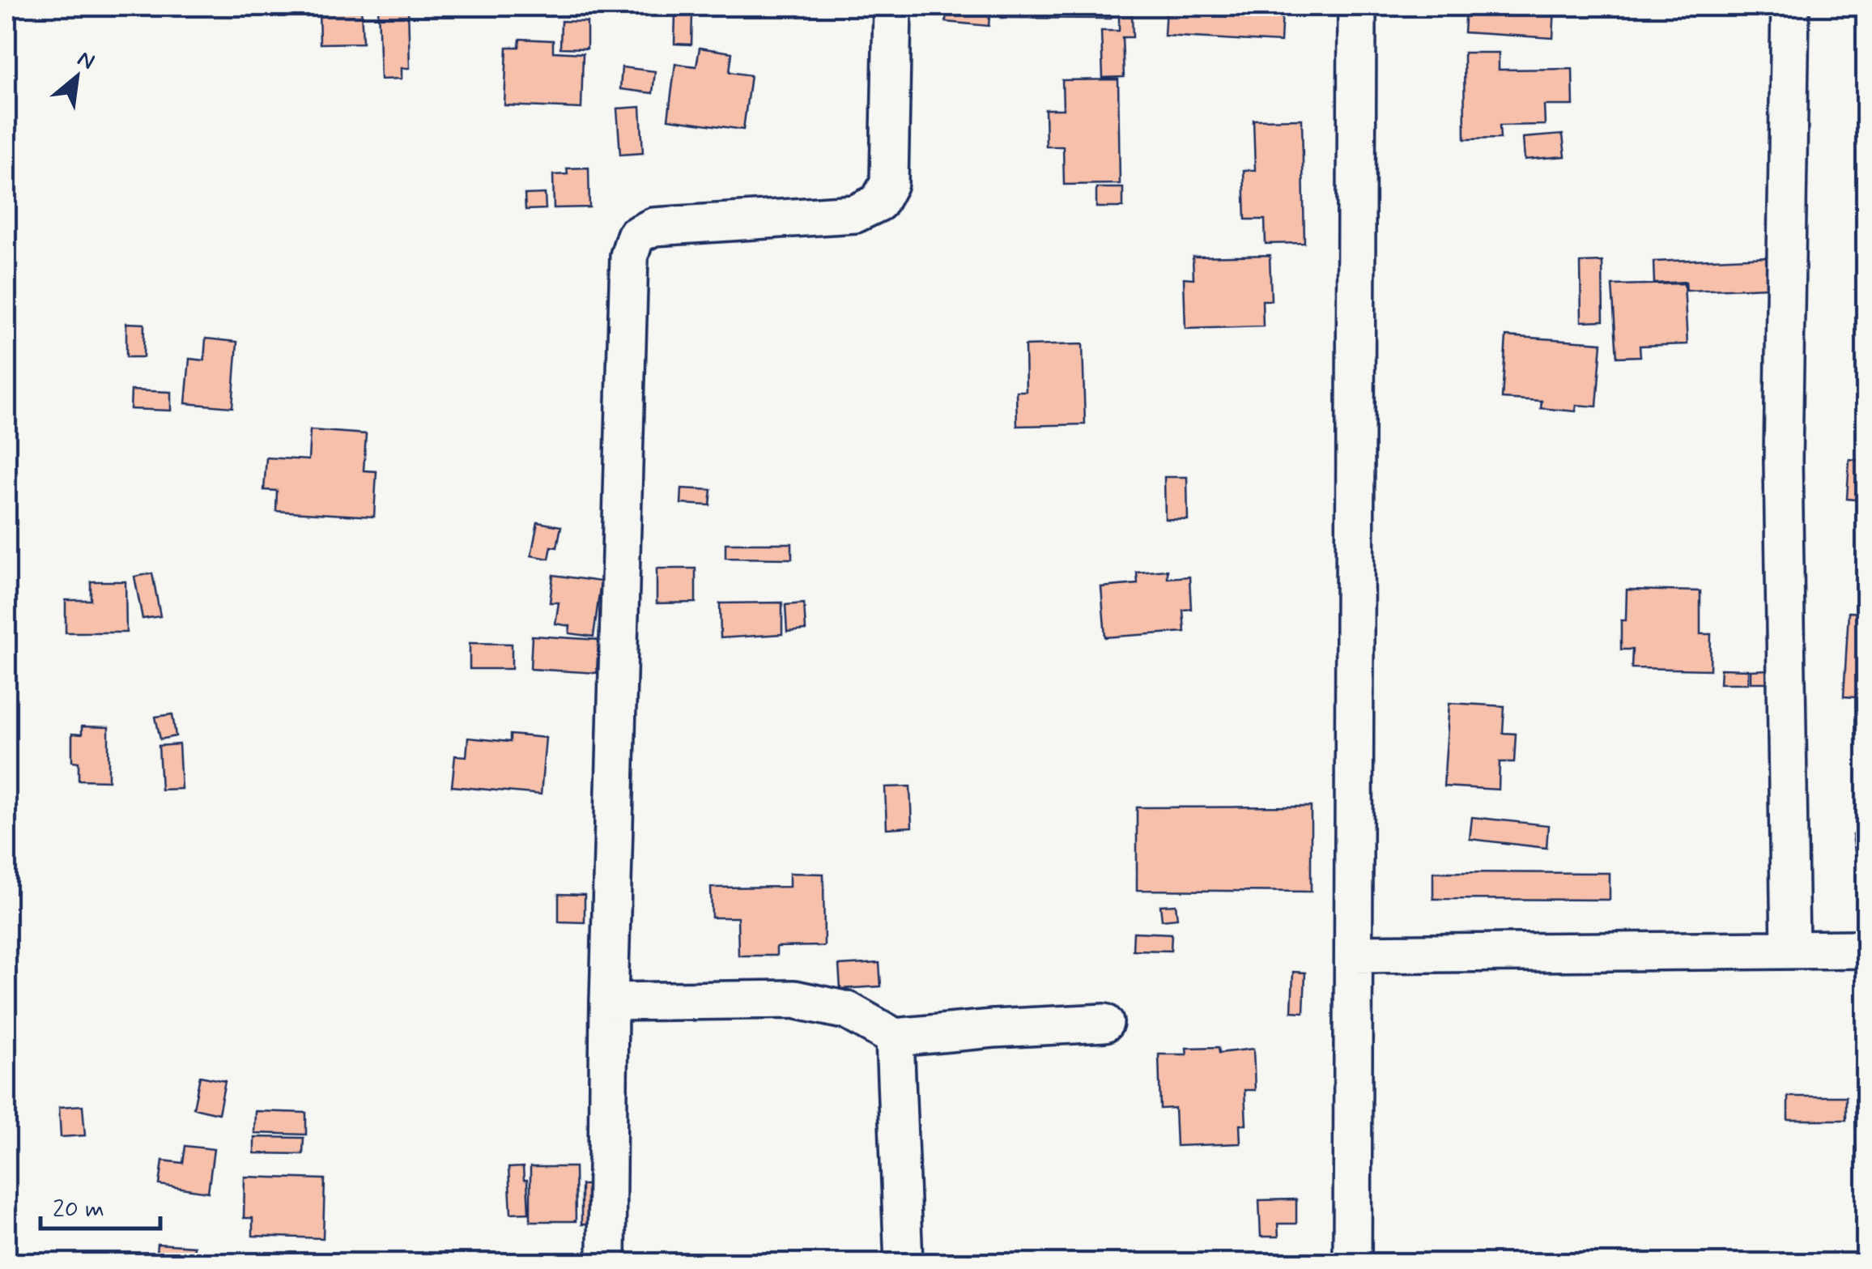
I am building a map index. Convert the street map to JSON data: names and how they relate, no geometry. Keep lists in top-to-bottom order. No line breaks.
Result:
{"scale_bar":"20 m","north":"top right"}
